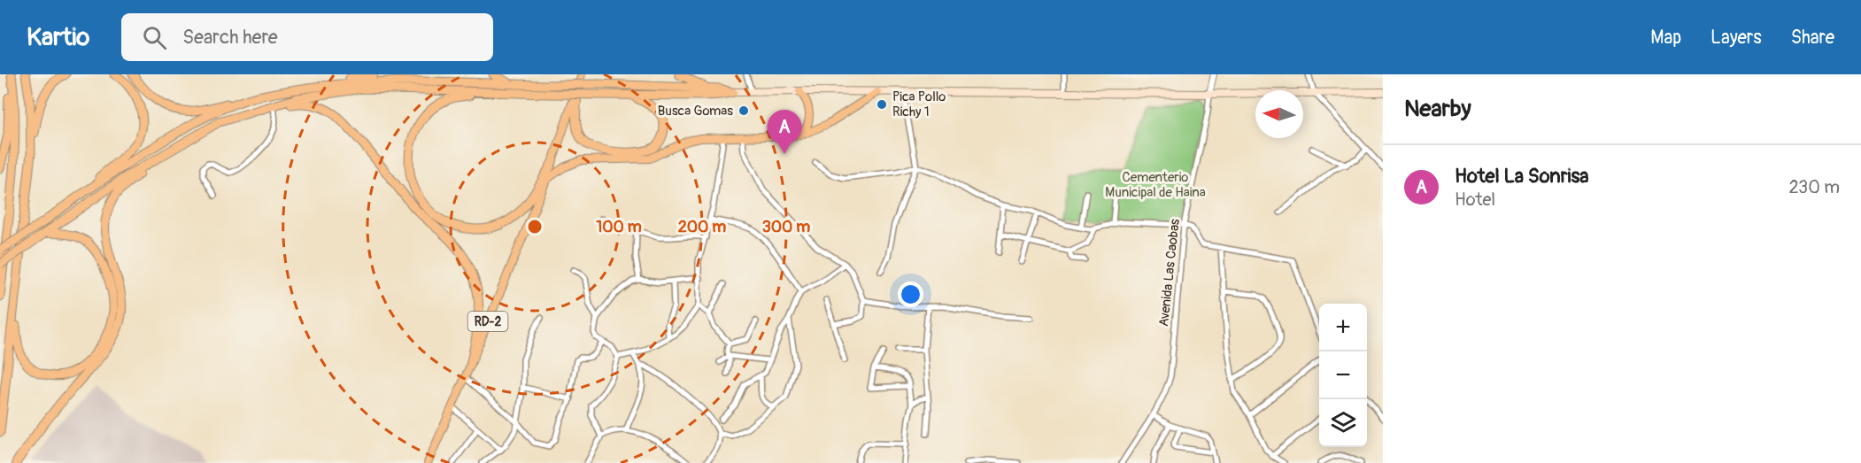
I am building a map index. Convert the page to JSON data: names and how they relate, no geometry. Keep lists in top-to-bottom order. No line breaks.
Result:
{"streets":{"main road":["RD-2"],"street":["Avenida Las Caobas"]},"parks":["Cementerio Municipal de Haina"],"places":["Pica Pollo Richy 1","Busca Gomas"],"north":"left","page":{"header":"Kartio","search":"Search here","nav":["Map","Layers","Share"],"heading":"Nearby","pins":"A","list":[{"mark":"A","name":"Hotel La Sonrisa","note":"Hotel","value":"230 m"}],"map_buttons":["+","−"]},"rings":["100 m","200 m","300 m"]}
